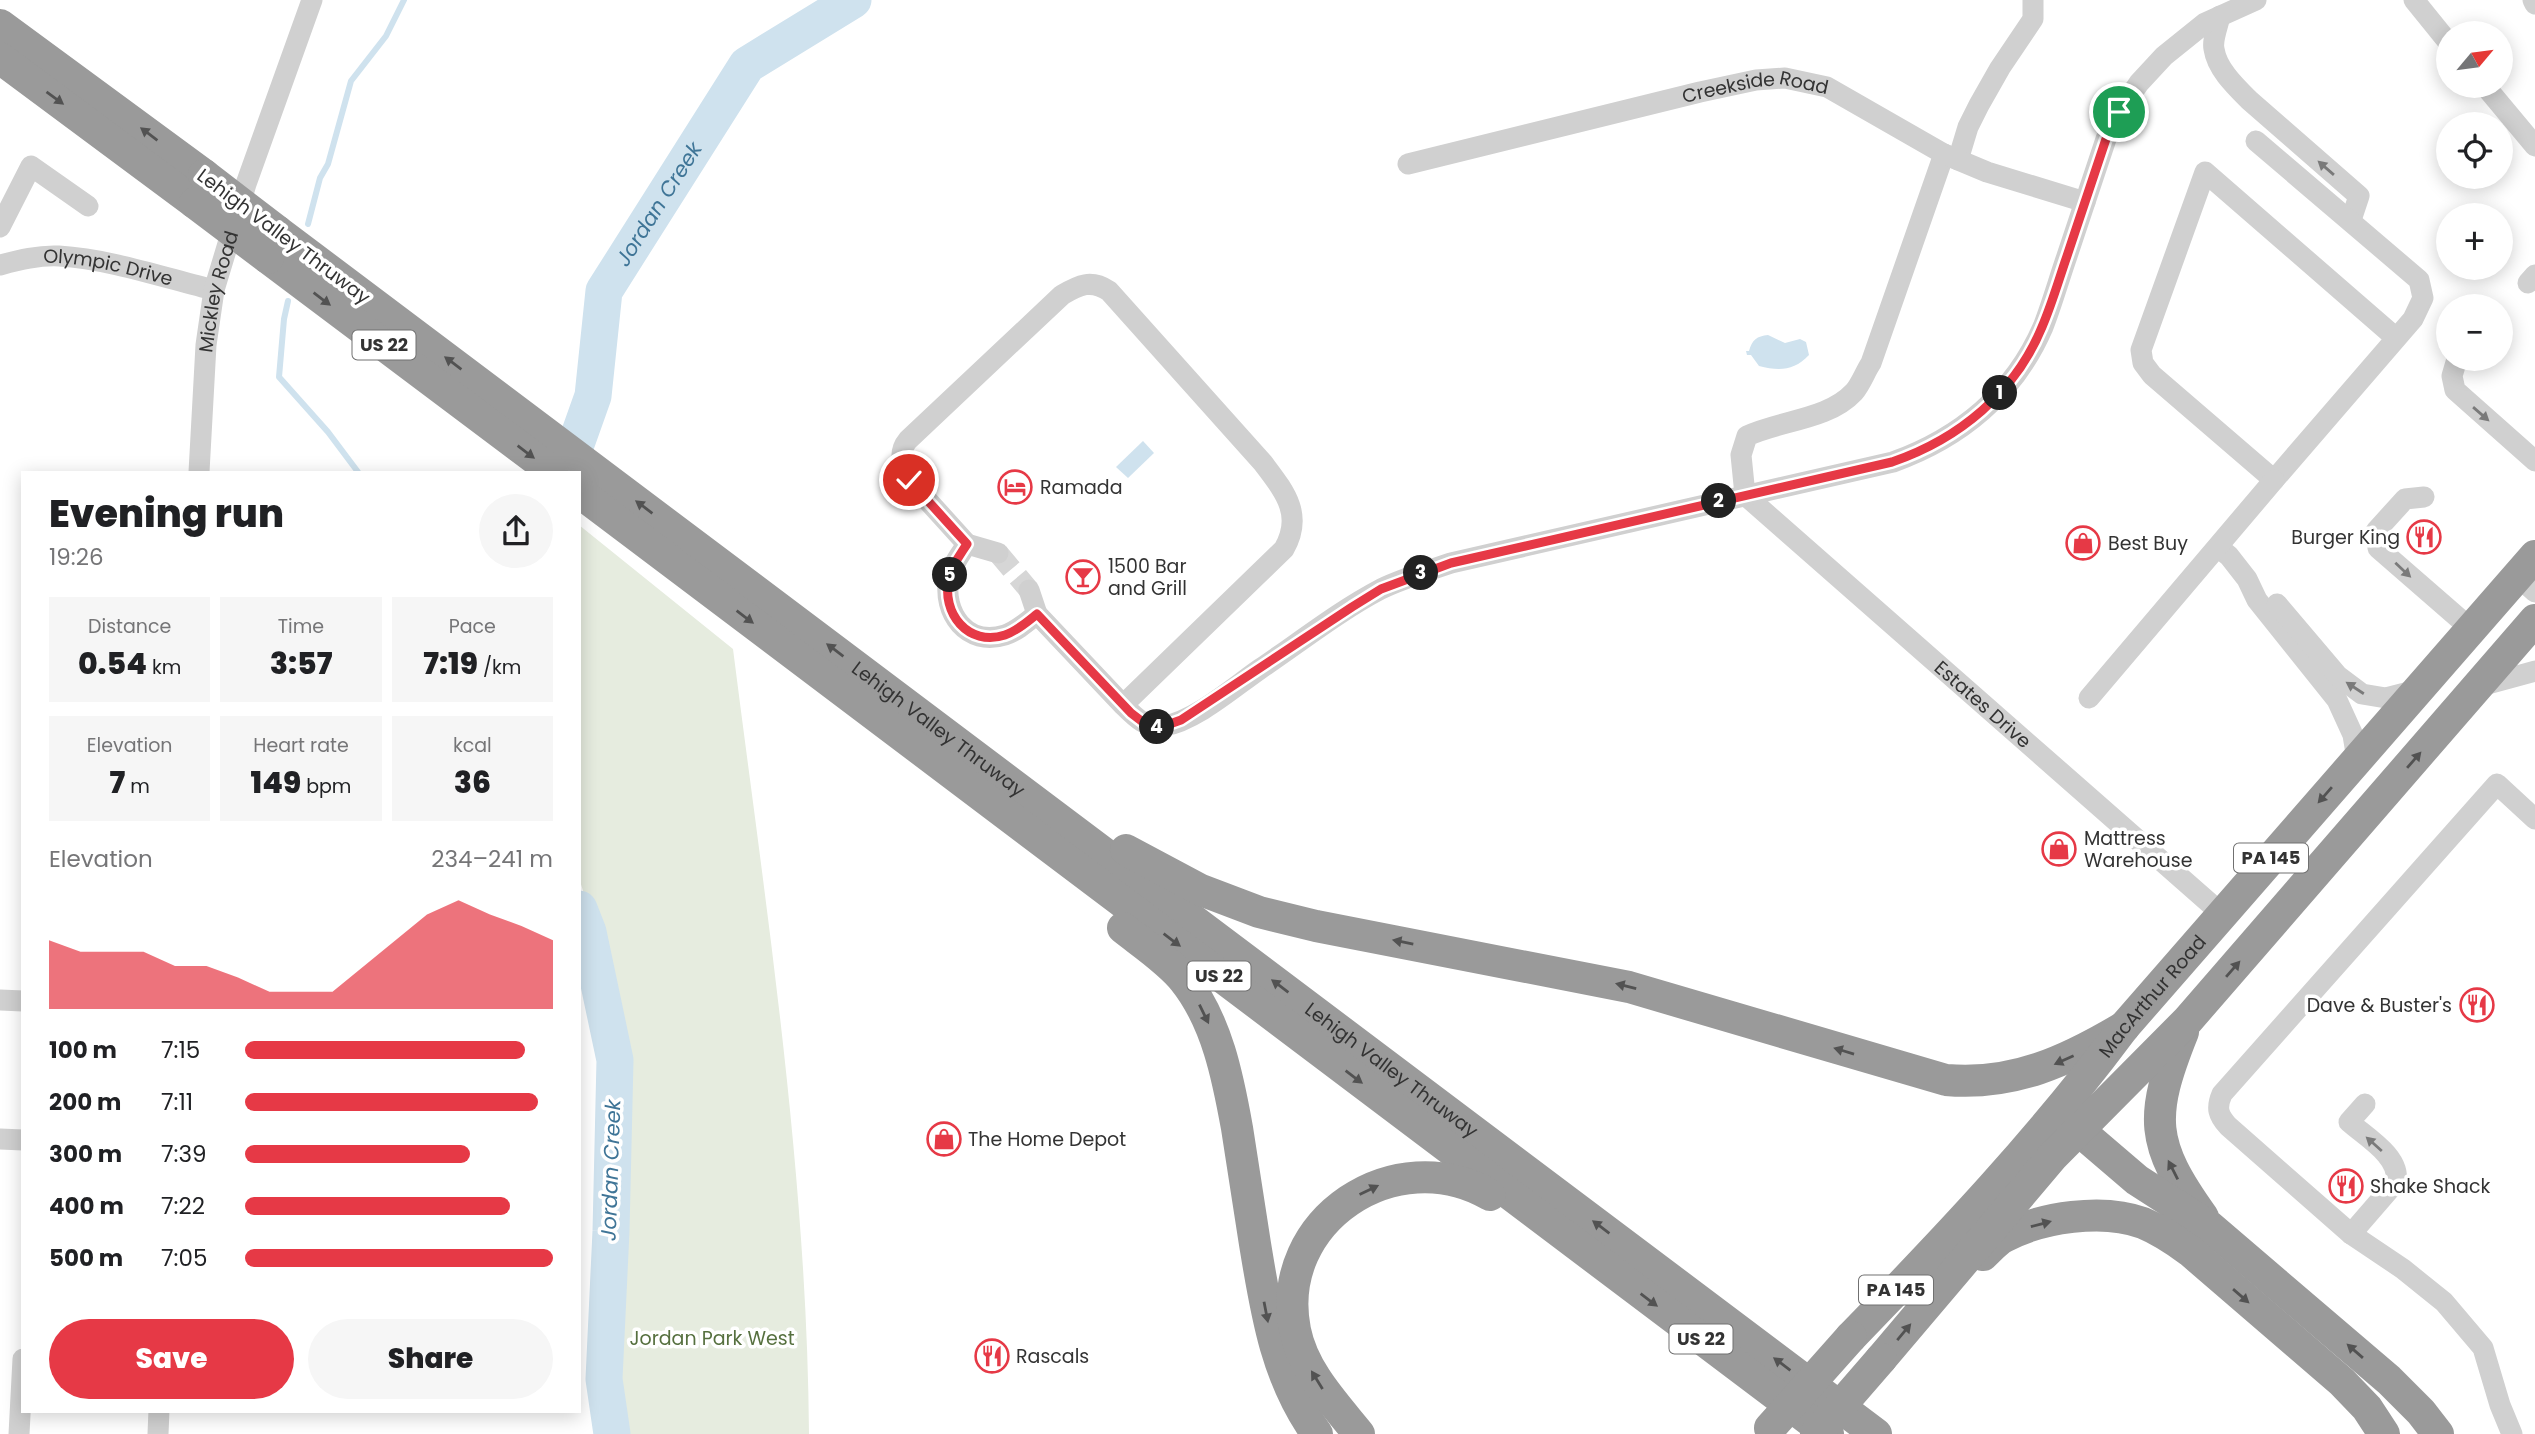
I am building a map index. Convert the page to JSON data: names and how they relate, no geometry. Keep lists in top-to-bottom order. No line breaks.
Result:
{"streets":{"highway":["Lehigh Valley Thruway","US 22","PA 145","MacArthur Road"],"street":["Creekside Road","Olympic Drive","Mickley Road","Estates Drive"]},"crossings":[["Olympic Drive","Mickley Road"],["Estates Drive","MacArthur Road"]],"water":["Jordan Creek"],"parks":["Jordan Park West"],"places":{"hotel":["Ramada"],"restaurant":["Burger King","Dave & Buster's","Shake Shack","Rascals"],"shop":["Best Buy","Mattress Warehouse","The Home Depot"],"bar":["1500 Bar and Grill"]},"north":"top right","page":{"map_buttons":["+","−"],"pins":["1","2","3","5","4"],"heading":["Evening run","19:26"],"stats":[["Distance","0.54 km"],["Time","3:57"],["Pace","7:19 /km"],["Elevation","7 m"],["Heart rate","149 bpm"],["kcal","36"]],"chart":["Elevation","234–241 m"],"list":[{"name":"100 m","note":"7:15"},{"name":"200 m","note":"7:11"},{"name":"300 m","note":"7:39"},{"name":"400 m","note":"7:22"},{"name":"500 m","note":"7:05"}],"buttons":["Save","Share"]}}
